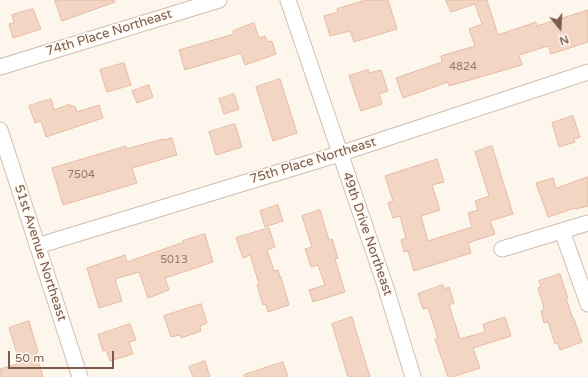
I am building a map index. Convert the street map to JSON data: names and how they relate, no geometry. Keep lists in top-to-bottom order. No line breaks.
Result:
{"streets":{"street":["74th Place Northeast","75th Place Northeast","49th Drive Northeast","51st Avenue Northeast"]},"crossings":[["75th Place Northeast","49th Drive Northeast"],["75th Place Northeast","51st Avenue Northeast"]],"house_numbers":["4824","7504","5013"],"scale_bar":"50 m","north":"bottom"}
